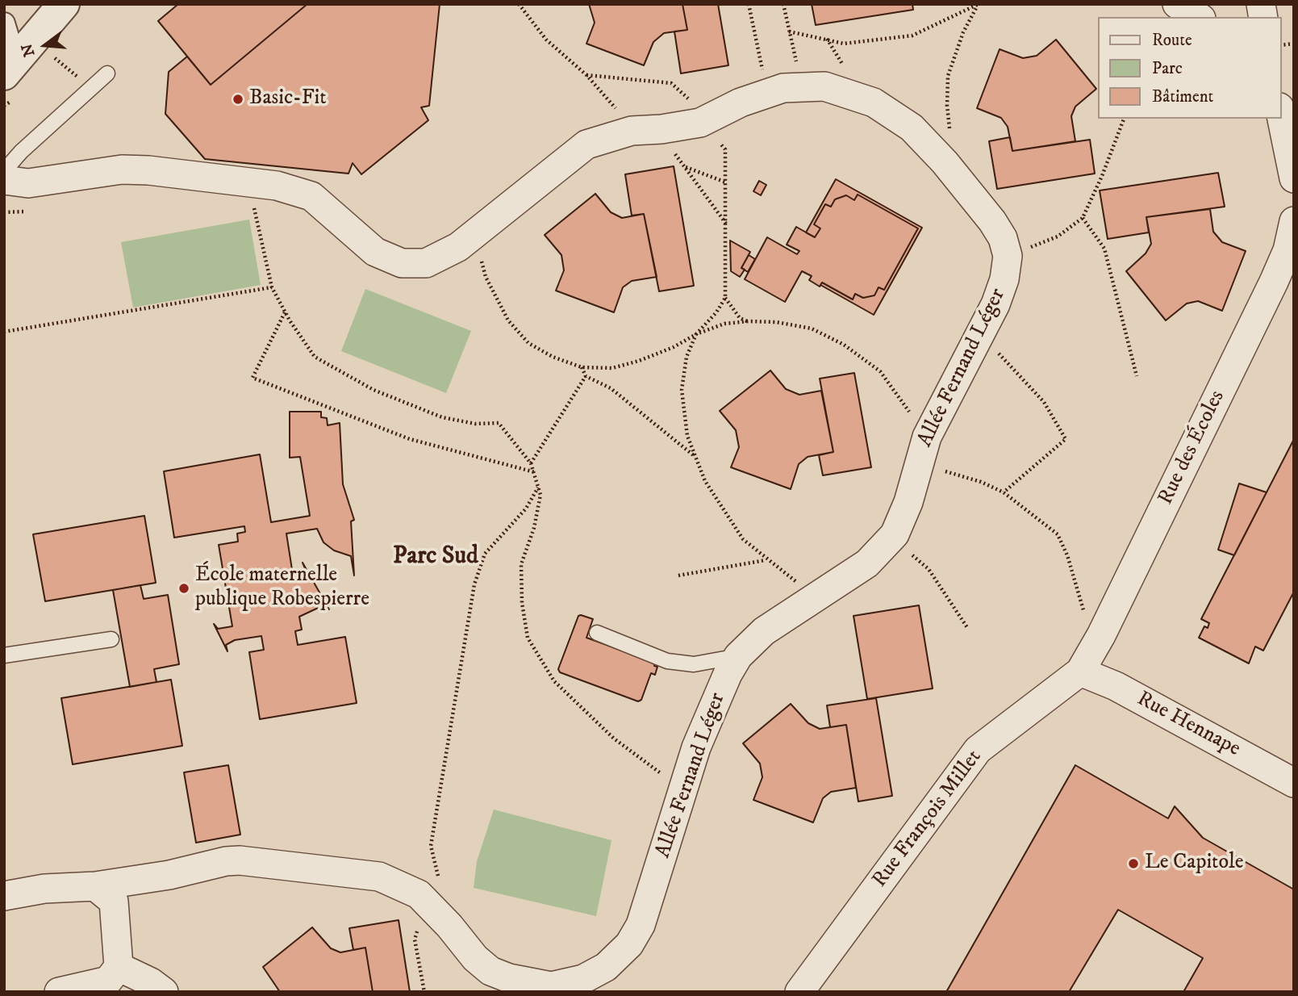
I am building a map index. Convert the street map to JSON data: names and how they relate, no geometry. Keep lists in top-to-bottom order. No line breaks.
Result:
{"streets":{"street":["Allée Fernand Léger","Rue des Écoles","Rue Hennape","Rue François Millet"]},"crossings":[["Rue des Écoles","Rue Hennape"],["Rue des Écoles","Rue François Millet"],["Rue Hennape","Rue François Millet"]],"districts":["Parc Sud"],"places":["Basic-Fit","École maternelle publique Robespierre","Le Capitole"],"legend":["Route","Parc","Bâtiment"],"north":"left"}
